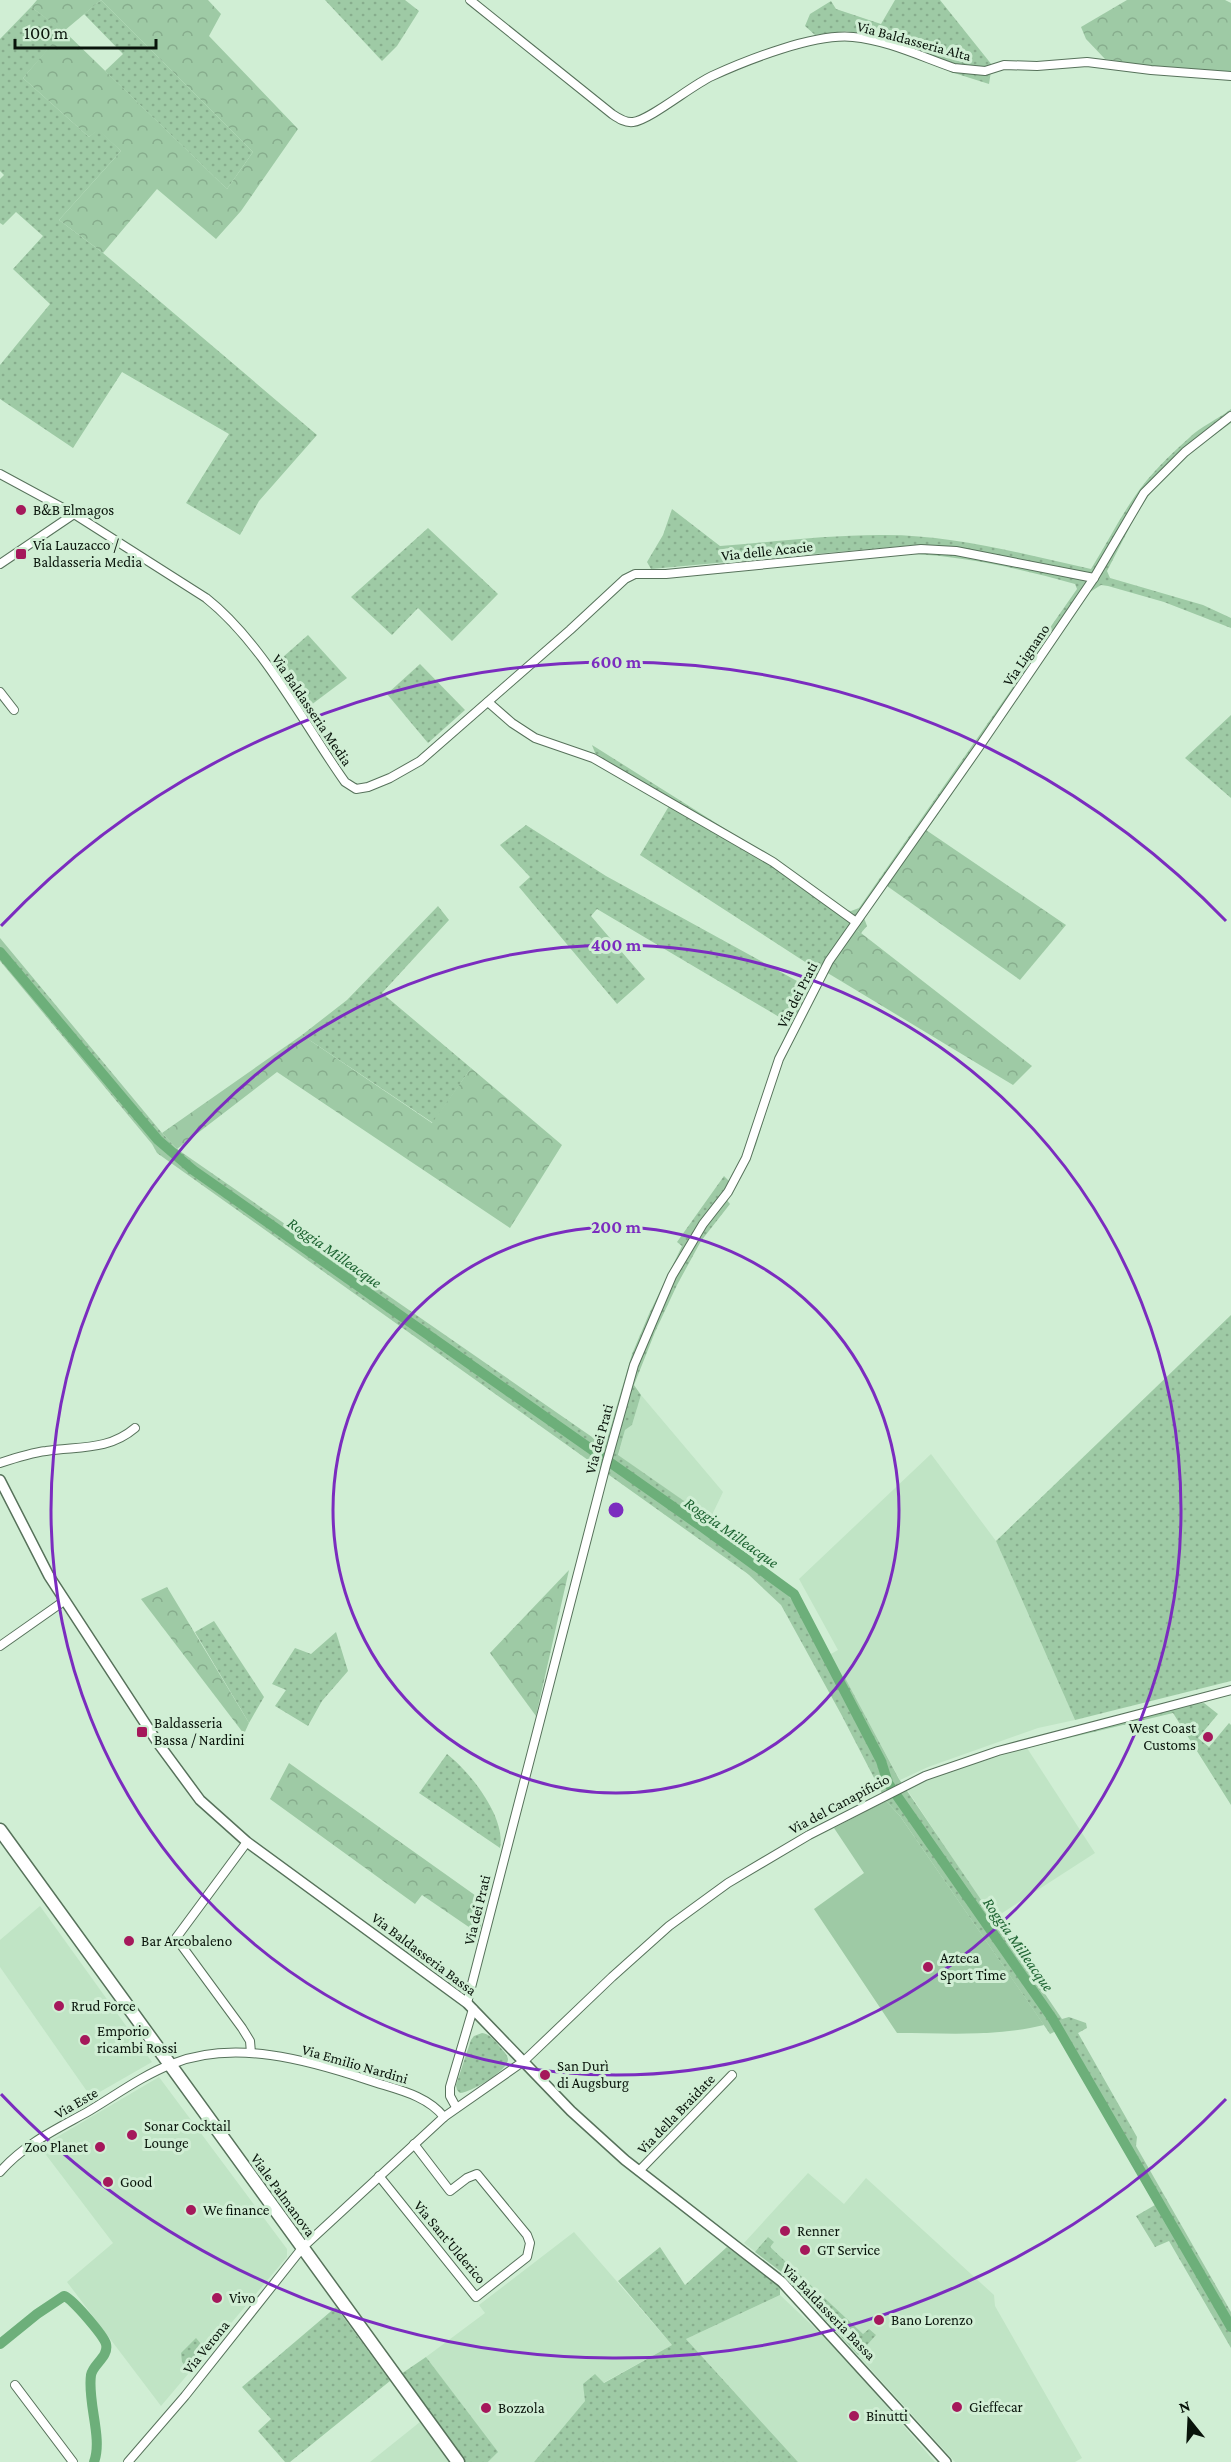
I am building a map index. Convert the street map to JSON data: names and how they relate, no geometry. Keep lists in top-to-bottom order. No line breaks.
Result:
{"streets":{"main road":["Viale Palmanova"],"street":["Via Baldasseria Alta","Via delle Acacie","Via Lignano","Via Baldasseria Media","Via dei Prati","Via del Canapificio","Via Baldasseria Bassa","Via Emilio Nardini","Via Este","Via della Braidate","Via Sant'Ulderico","Via Verona"]},"crossings":[["Via delle Acacie","Via Lignano"],["Via delle Acacie","Via Baldasseria Media"],["Via Lignano","Via dei Prati"],["Via dei Prati","Via Baldasseria Bassa"],["Via del Canapificio","Via Baldasseria Bassa"],["Via Baldasseria Bassa","Via della Braidate"],["Via Emilio Nardini","Via Este"],["Via Emilio Nardini","Viale Palmanova"],["Via Este","Viale Palmanova"],["Viale Palmanova","Via Verona"]],"water":["Roggia Milleacque"],"places":{"other":["B&B Elmagos","West Coast Customs","Bar Arcobaleno","Azteca Sport Time","Rrud Force","Emporio ricambi Rossi","San Durì di Augsburg","Sonar Cocktail Lounge","Zoo Planet","Good","We finance","Renner","GT Service","Vivo","Bano Lorenzo","Gieffecar","Bozzola","Binutti"],"transit":["Via Lauzacco / Baldasseria Media","Baldasseria Bassa / Nardini"]},"scale_bar":"100 m","north":"top","rings":["600 m","400 m","200 m"]}
